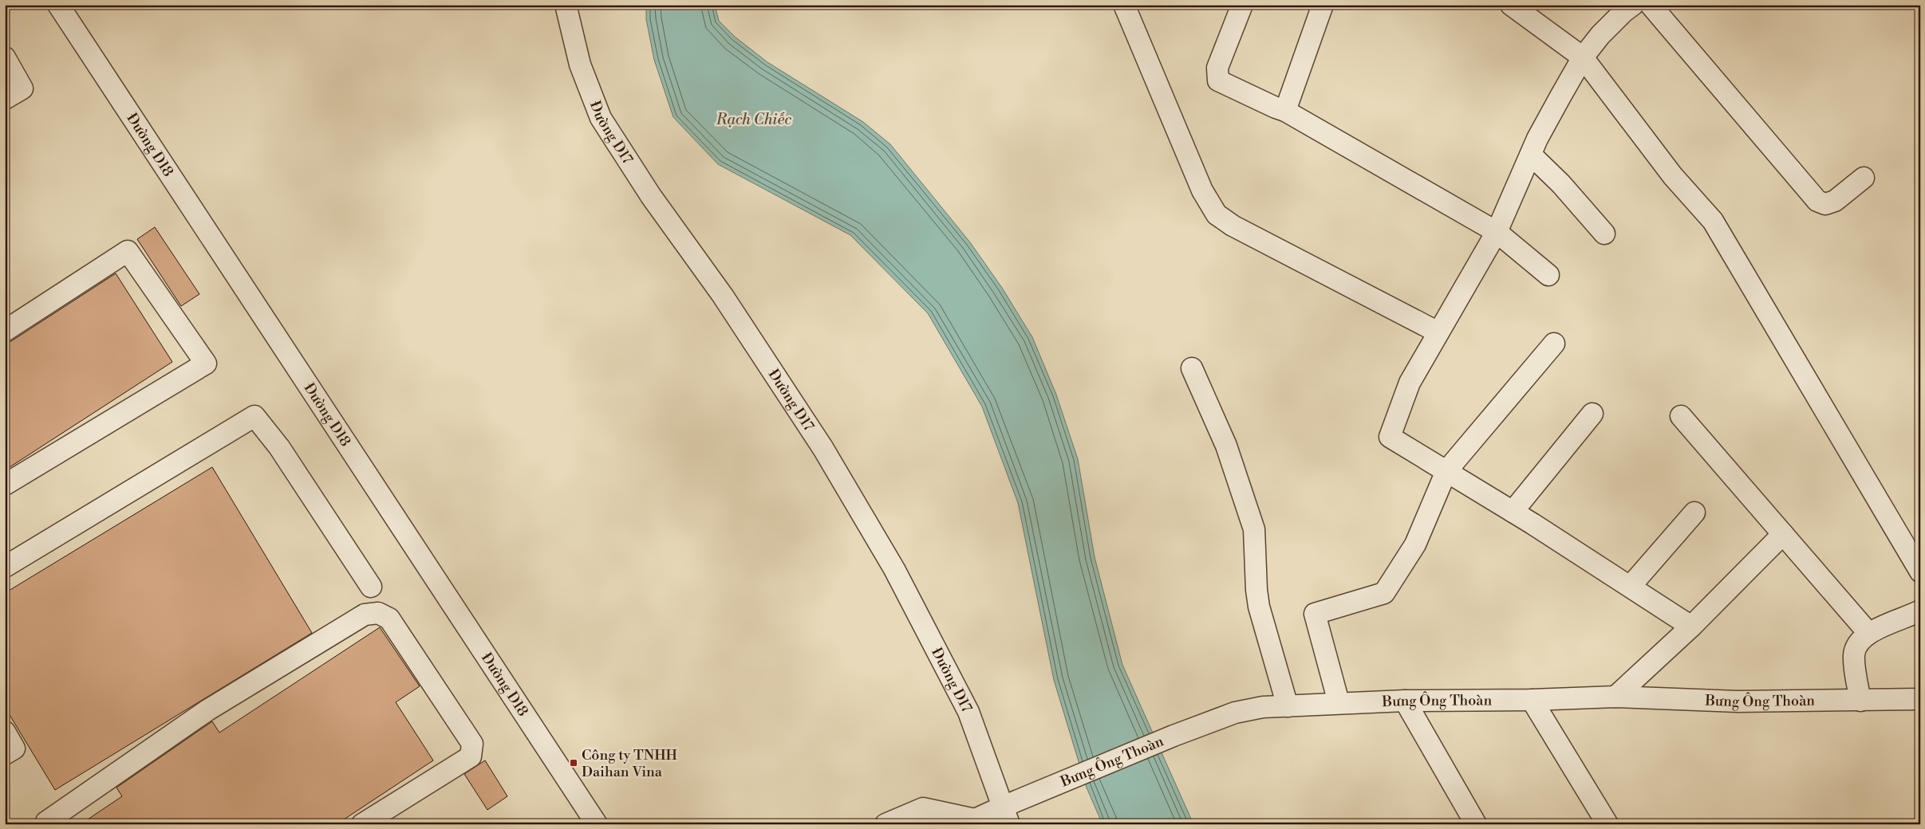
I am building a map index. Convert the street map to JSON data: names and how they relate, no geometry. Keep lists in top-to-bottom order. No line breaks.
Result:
{"streets":{"street":["Đường D17","Đường D18","Bưng Ông Thoàn"]},"crossings":[["Đường D17","Bưng Ông Thoàn"]],"water":["Rạch Chiếc"],"places":{"transit":["Công ty TNHH Daihan Vina"]}}
